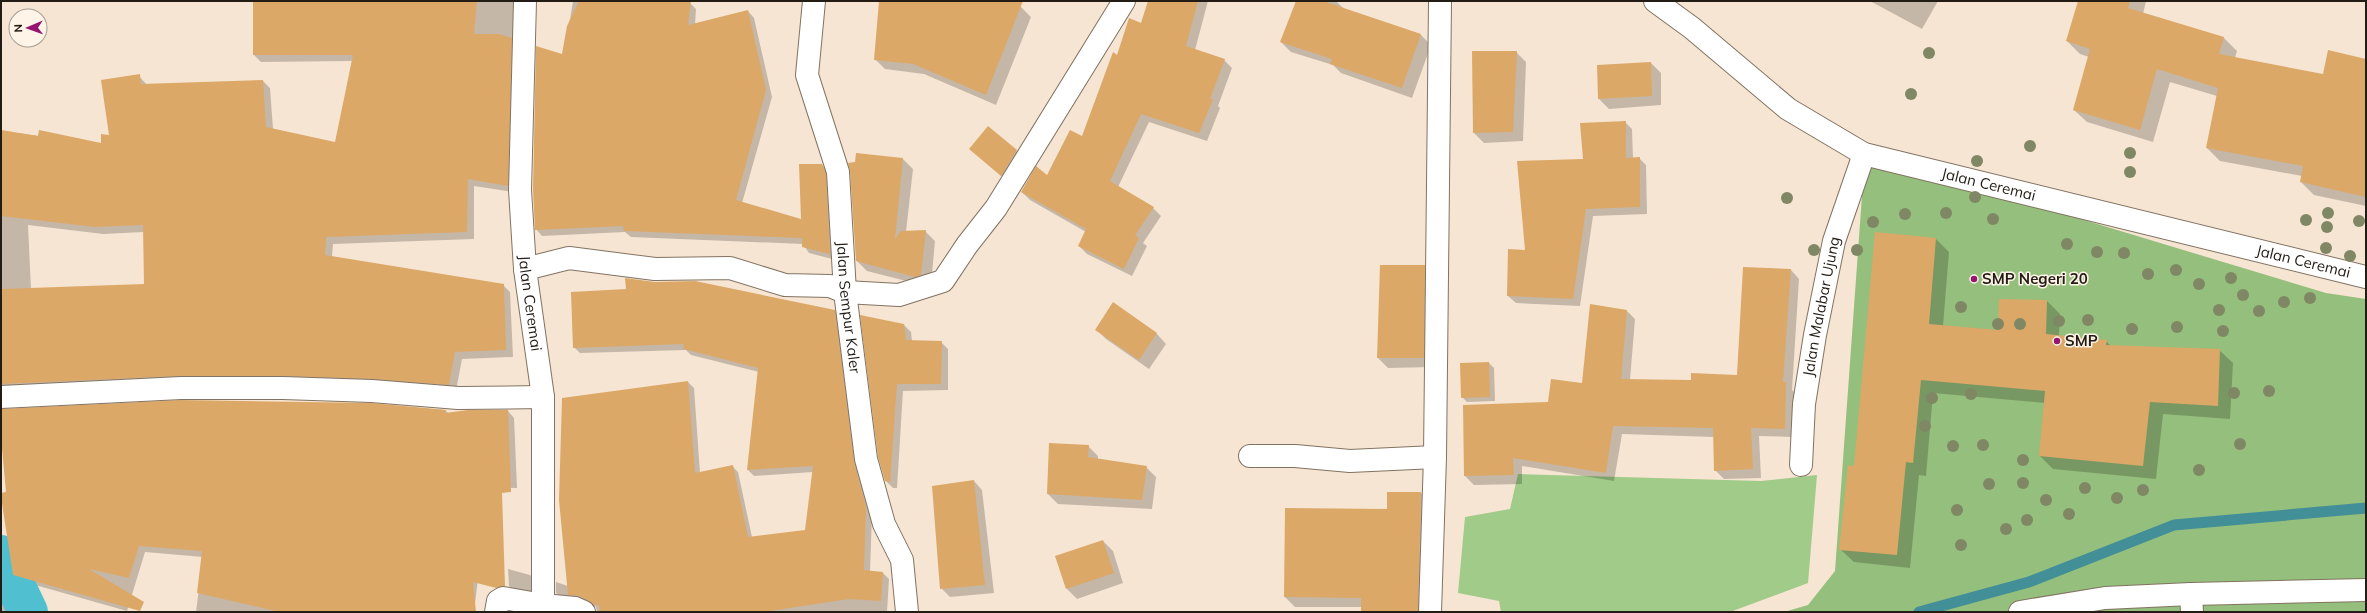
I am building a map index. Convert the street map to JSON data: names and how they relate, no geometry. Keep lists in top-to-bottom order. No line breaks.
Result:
{"streets":{"street":["Jalan Ceremai","Jalan Malabar Ujung","Jalan Sempur Kaler"]},"crossings":[["Jalan Ceremai","Jalan Malabar Ujung"]],"places":["SMP Negeri 20","SMP"],"north":"left"}
